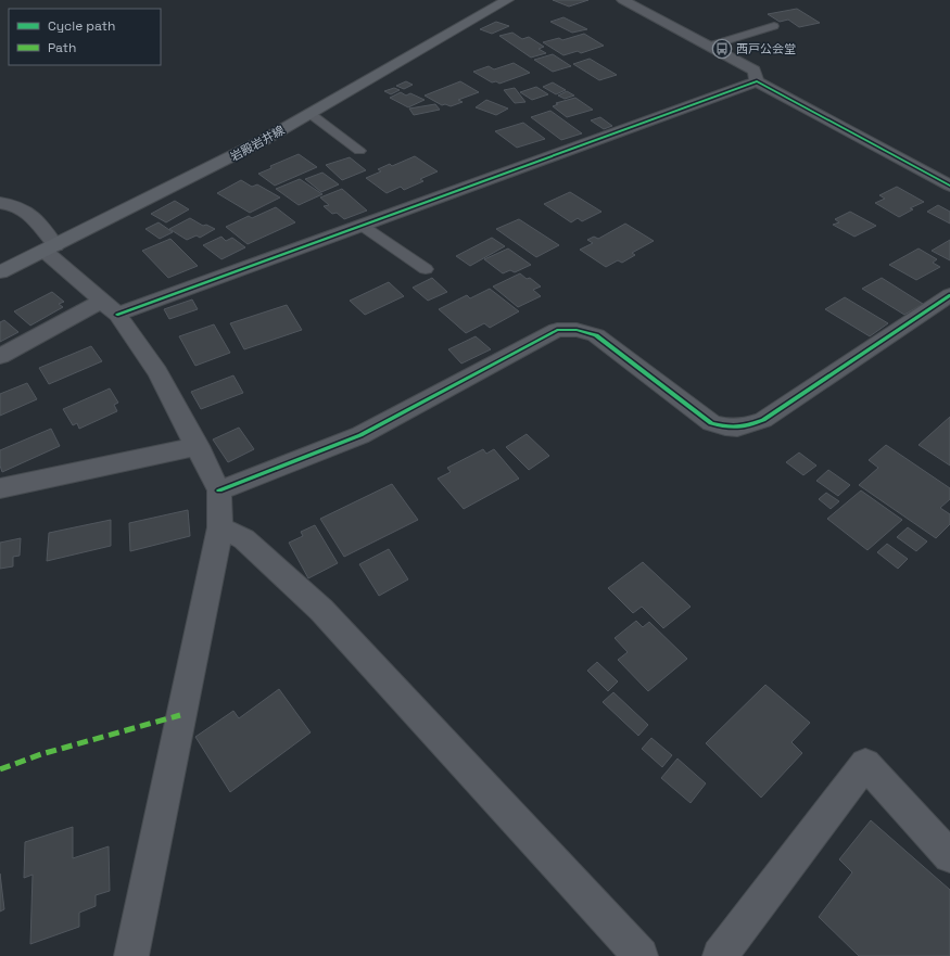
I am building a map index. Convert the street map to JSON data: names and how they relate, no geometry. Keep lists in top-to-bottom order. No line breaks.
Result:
{"streets":{"main road":["岩殿岩井線"]},"places":{"bus stop":["西戸公会堂"]},"legend":["Cycle path","Path"]}
